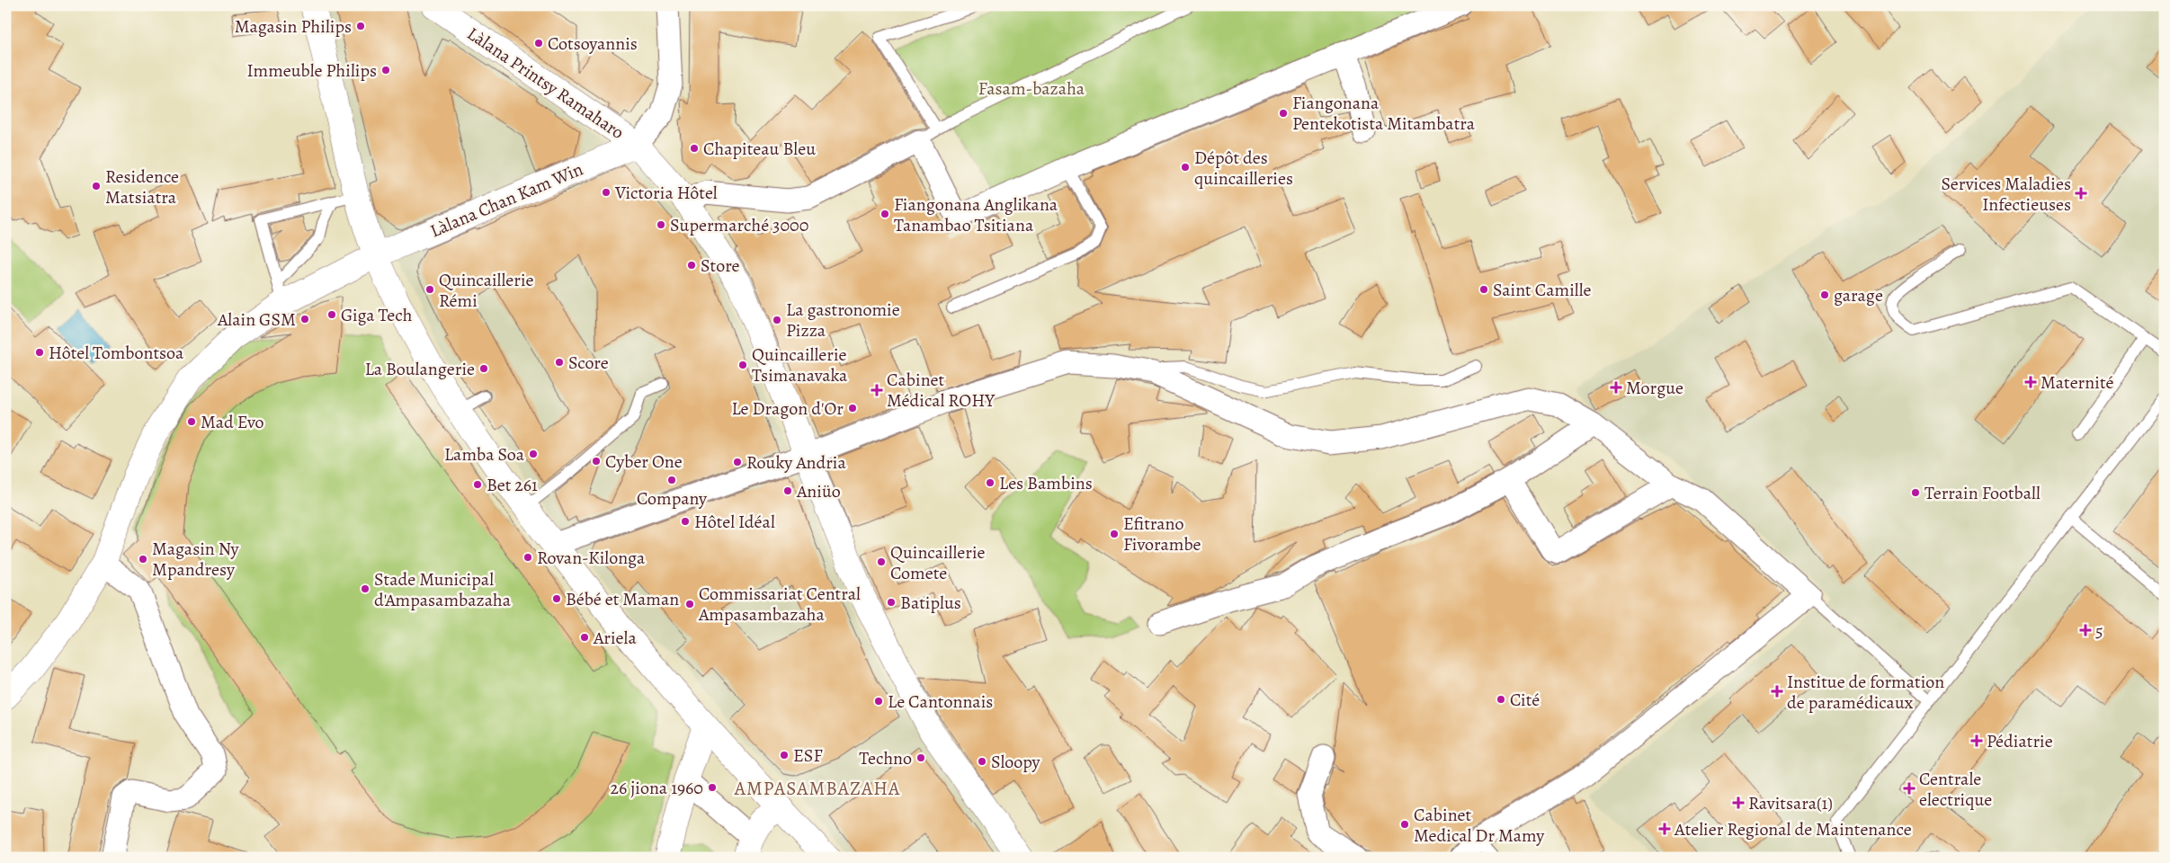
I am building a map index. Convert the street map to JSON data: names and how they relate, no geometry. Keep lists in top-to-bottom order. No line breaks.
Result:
{"streets":{"street":["Làlana Printsy Ramaharo","Làlana Chan Kam Win"]},"crossings":[["Làlana Printsy Ramaharo","Làlana Chan Kam Win"]],"districts":["AMPASAMBAZAHA"],"parks":["Fasam-bazaha"],"places":{"other":["Magasin Philips","Cotsoyannis","Immeuble Philips","Fiangonana Pentekotista Mitambatra","Chapiteau Bleu","Dépôt des quincailleries","Residence Matsiatra","Victoria Hôtel","Fiangonana Anglikana Tanambao Tsitiana","Supermarché 3000","Store","Quincaillerie Rémi","Saint Camille","garage","Giga Tech","Alain GSM","La gastronomie Pizza","Hôtel Tombontsoa","Score","Quincaillerie Tsimanavaka","La Boulangerie","Le Dragon d'Or","Mad Evo","Lamba Soa","Cyber One","Rouky Andria","Company","Les Bambins","Bet 261","Aniüo","Terrain Football","Hôtel Idéal","Efitrano Fivorambe","Rovan-Kilonga","Magasin Ny Mpandresy","Quincaillerie Comete","Stade Municipal d'Ampasambazaha","Bébé et Maman","Batiplus","Commissariat Central Ampasambazaha","Ariela","Cité","Le Cantonnais","ESF","Techno","Sloopy","26 jiona 1960","Cabinet Medical Dr Mamy"],"health":["Services Maladies Infectieuses","Maternité","Morgue","Cabinet Médical ROHY","5","Institue de formation de paramédicaux","Pédiatrie","Centrale electrique","Ravitsara(1)","Atelier Regional de Maintenance"]}}
